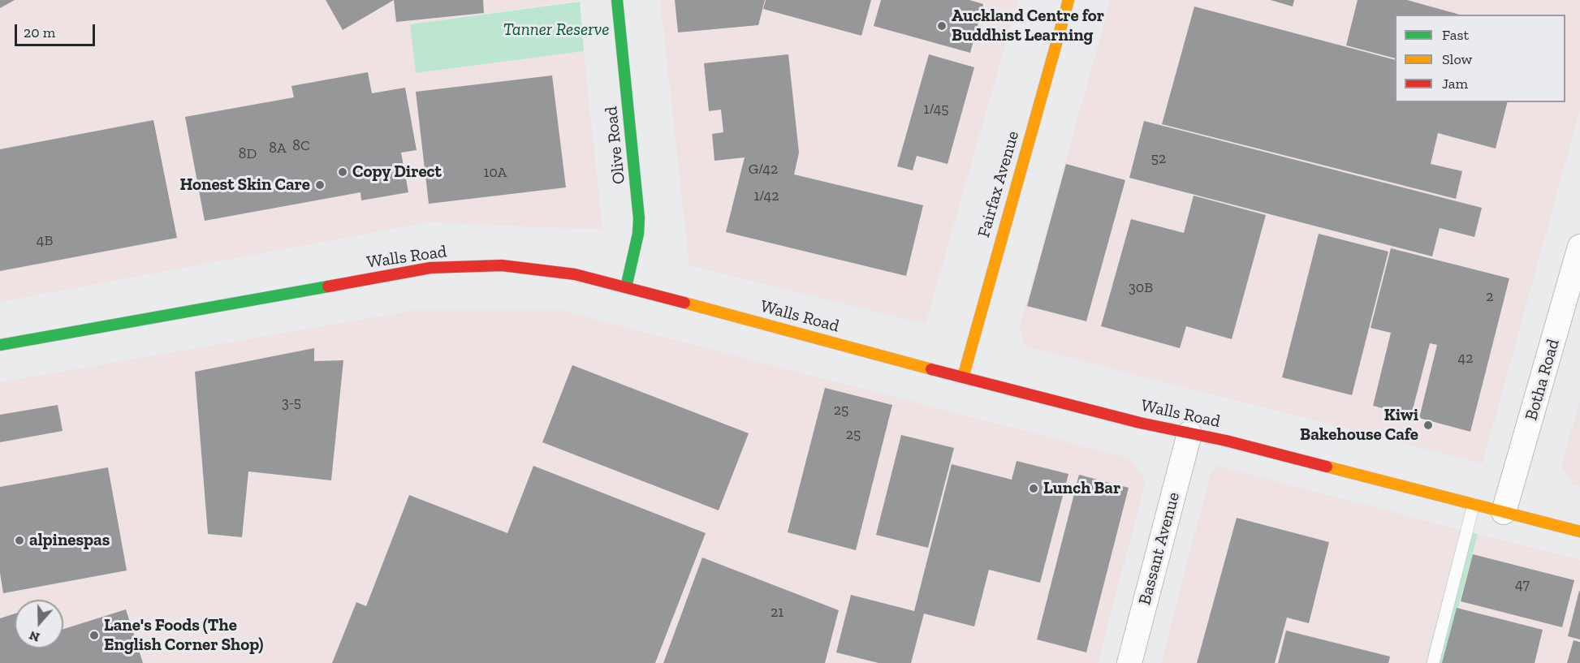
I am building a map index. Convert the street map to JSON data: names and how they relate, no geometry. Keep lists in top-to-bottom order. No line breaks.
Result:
{"streets":{"main road":["Olive Road","Fairfax Avenue","Walls Road"],"street":["Botha Road","Bassant Avenue"]},"crossings":[["Olive Road","Walls Road"],["Fairfax Avenue","Walls Road"],["Walls Road","Botha Road"],["Walls Road","Bassant Avenue"]],"parks":["Tanner Reserve"],"places":["Auckland Centre for Buddhist Learning","Copy Direct","Honest Skin Care","Kiwi Bakehouse Cafe","Lunch Bar","alpinespas","Lane's Foods (The English Corner Shop)"],"house_numbers":["1/45","8C","8A","8D","52","G/42","10A","1/42","4B","30B","2","42","3-5","25","25","47","21"],"legend":["Fast","Slow","Jam"],"scale_bar":"20 m","north":"bottom"}
